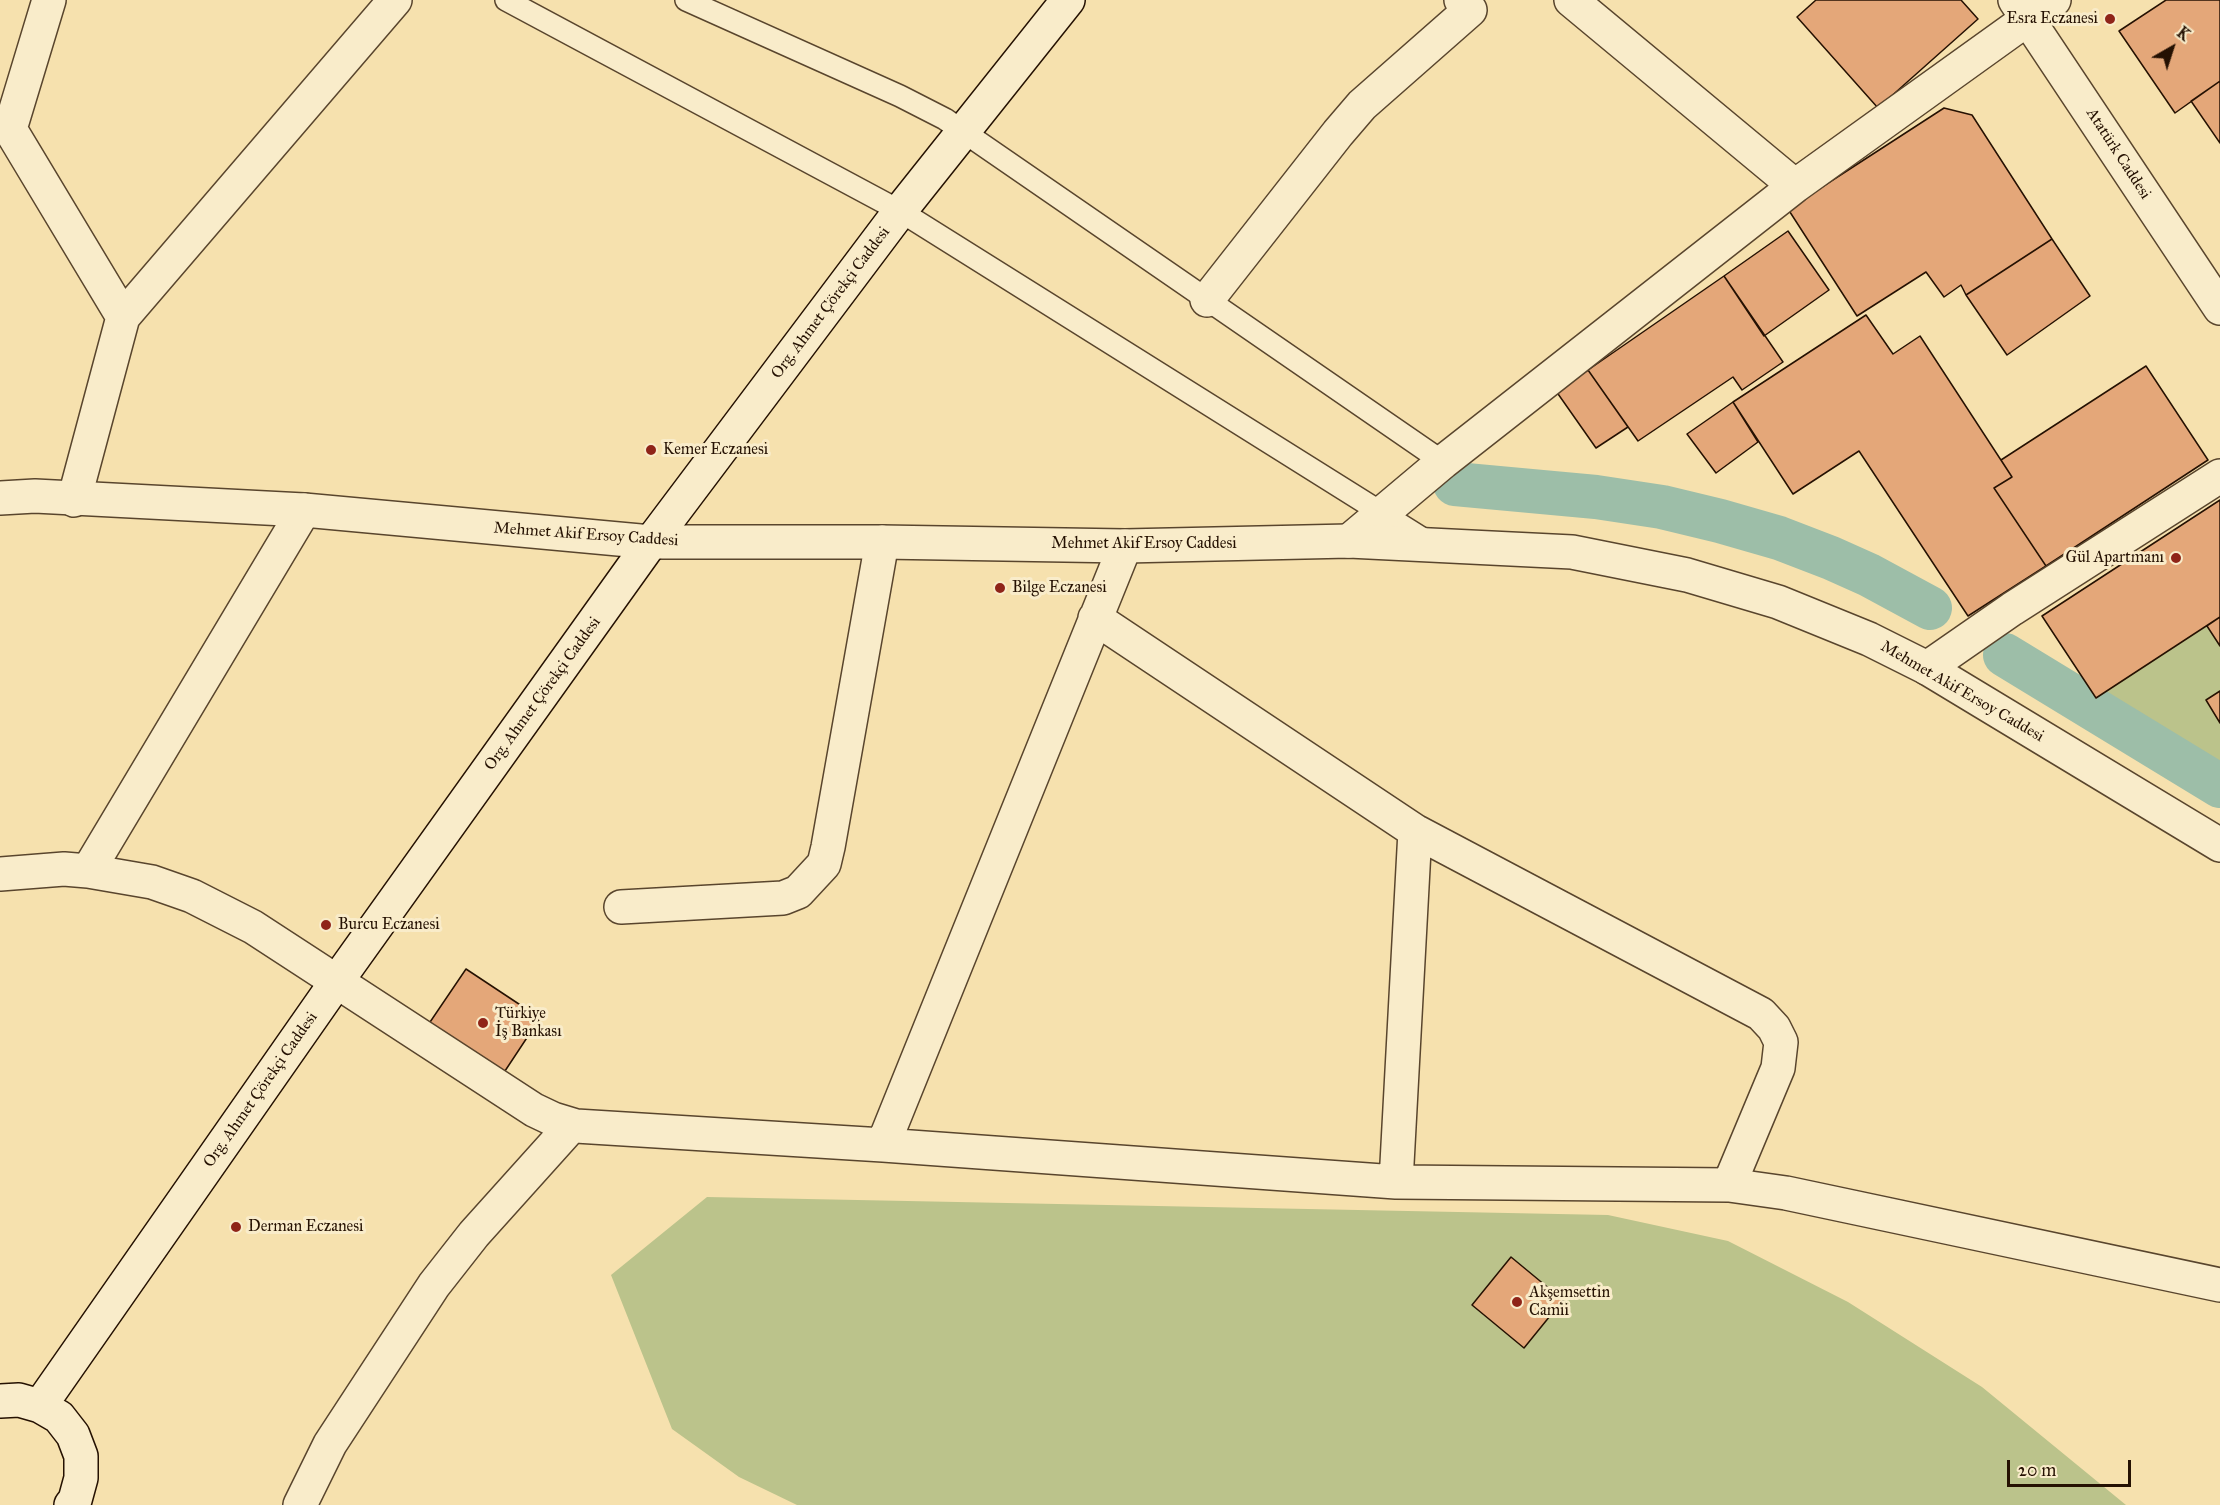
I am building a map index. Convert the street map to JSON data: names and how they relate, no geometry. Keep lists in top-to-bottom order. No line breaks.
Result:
{"streets":{"street":["Atatürk Caddesi","Org. Ahmet Çörekçi Caddesi","Mehmet Akif Ersoy Caddesi"]},"crossings":[["Org. Ahmet Çörekçi Caddesi","Mehmet Akif Ersoy Caddesi"]],"places":["Esra Eczanesi","Kemer Eczanesi","Gül Apartmanı","Bilge Eczanesi","Burcu Eczanesi","Türkiye İş Bankası","Derman Eczanesi","Akşemsettin Camii"],"scale_bar":"20 m","north":"top right"}
